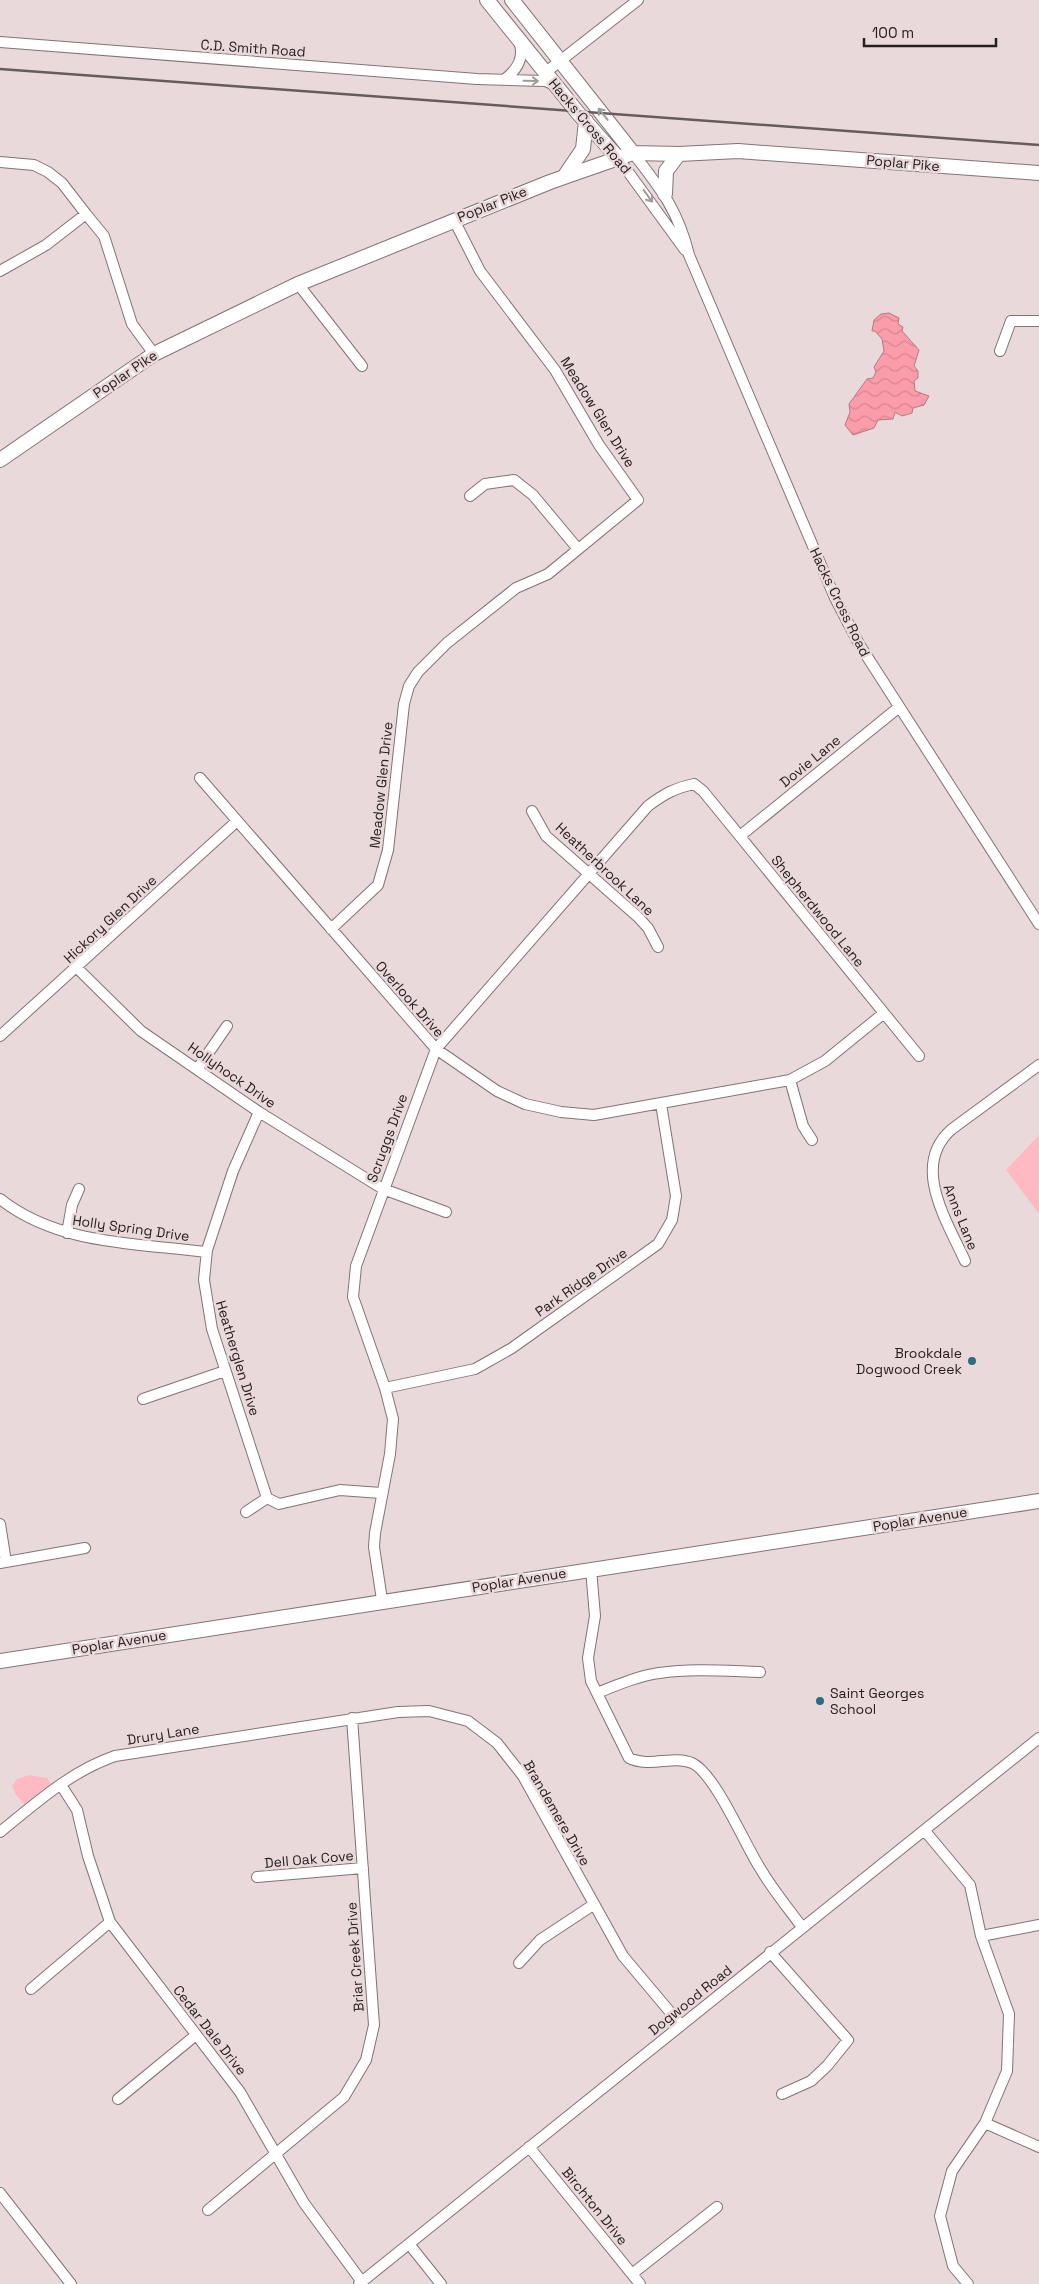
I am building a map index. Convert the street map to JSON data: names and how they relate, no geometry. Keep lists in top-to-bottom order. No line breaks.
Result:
{"streets":{"main road":["Hacks Cross Road","Poplar Pike","Poplar Avenue"],"street":["C.D. Smith Road","Meadow Glen Drive","Dovie Lane","Heatherbrook Lane","Shepherdwood Lane","Hickory Glen Drive","Overlook Drive","Hollyhock Drive","Scruggs Drive","Anns Lane","Holly Spring Drive","Park Ridge Drive","Heatherglen Drive","Drury Lane","Brandemere Drive","Dell Oak Cove","Briar Creek Drive","Dogwood Road","Cedar Dale Drive","Birchton Drive"]},"crossings":[["C.D. Smith Road","Hacks Cross Road"],["Hacks Cross Road","Poplar Pike"],["Hacks Cross Road","Dovie Lane"],["Poplar Pike","Meadow Glen Drive"],["Meadow Glen Drive","Overlook Drive"],["Dovie Lane","Shepherdwood Lane"],["Heatherbrook Lane","Scruggs Drive"],["Shepherdwood Lane","Overlook Drive"],["Shepherdwood Lane","Scruggs Drive"],["Hickory Glen Drive","Overlook Drive"],["Hickory Glen Drive","Hollyhock Drive"],["Overlook Drive","Scruggs Drive"],["Overlook Drive","Park Ridge Drive"],["Hollyhock Drive","Scruggs Drive"],["Hollyhock Drive","Heatherglen Drive"],["Scruggs Drive","Park Ridge Drive"],["Scruggs Drive","Poplar Avenue"],["Holly Spring Drive","Heatherglen Drive"],["Drury Lane","Brandemere Drive"],["Drury Lane","Briar Creek Drive"],["Drury Lane","Cedar Dale Drive"],["Brandemere Drive","Briar Creek Drive"],["Brandemere Drive","Dogwood Road"],["Dell Oak Cove","Briar Creek Drive"],["Briar Creek Drive","Cedar Dale Drive"],["Dogwood Road","Cedar Dale Drive"],["Dogwood Road","Birchton Drive"]],"places":["Brookdale Dogwood Creek","Saint Georges School"],"scale_bar":"100 m"}
